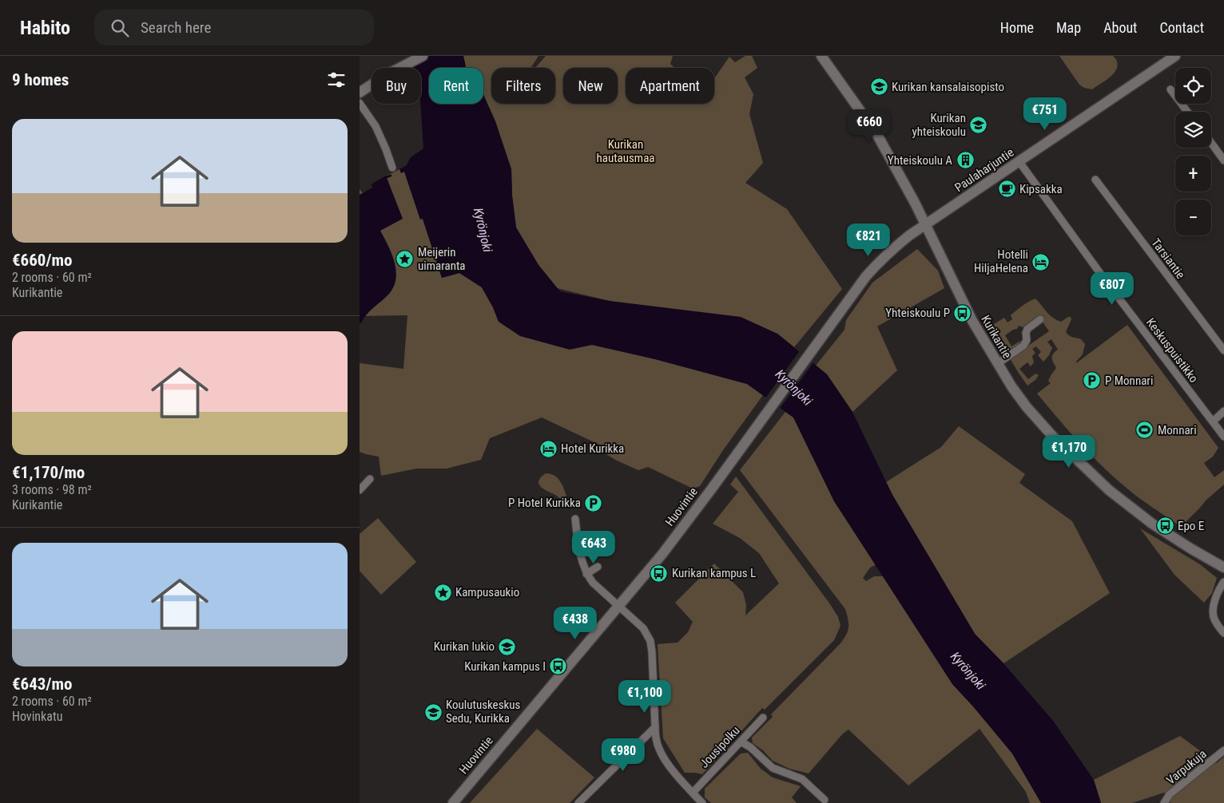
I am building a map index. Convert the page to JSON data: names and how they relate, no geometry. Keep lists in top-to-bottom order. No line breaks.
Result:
{"streets":{"main road":["Paulaharjuntie","Kurikantie","Huovintie"],"street":["Tarsiantie","Keskuspuistikko","Jousipolku","Varpukuja"]},"crossings":[["Paulaharjuntie","Kurikantie"],["Paulaharjuntie","Keskuspuistikko"],["Paulaharjuntie","Huovintie"],["Kurikantie","Huovintie"]],"water":["Kyrönjoki"],"parks":["Kurikan hautausmaa"],"places":{"school or university":["Kurikan kansalaisopisto","Kurikan yhteiskoulu","Kurikan lukio","Koulutuskeskus Sedu, Kurikka"],"building":["Yhteiskoulu A"],"cafe":["Kipsakka"],"place":["Meijerin uimaranta","Kampusaukio"],"hotel":["Hotelli HiljaHelena","Hotel Kurikka"],"bus stop":["Yhteiskoulu P","Epo E","Kurikan kampus L","Kurikan kampus I"],"parking":["P Monnari","P Hotel Kurikka"],"sports":["Monnari"]},"page":{"header":"Habito","search":"Search here","nav":["Home","Map","About","Contact"],"heading":"9 homes","map_buttons":["+","−"],"chip":["Buy","Rent","Filters","New","Apartment"],"price":["€751","€660","€821","€807","€1,170","€643","€438","€1,100","€980"],"list":[{"name":"€660/mo","note":"2 rooms · 60 m² · Kurikantie"},{"name":"€1,170/mo","note":"3 rooms · 98 m² · Kurikantie"},{"name":"€643/mo","note":"2 rooms · 60 m² · Hovinkatu"}]}}
